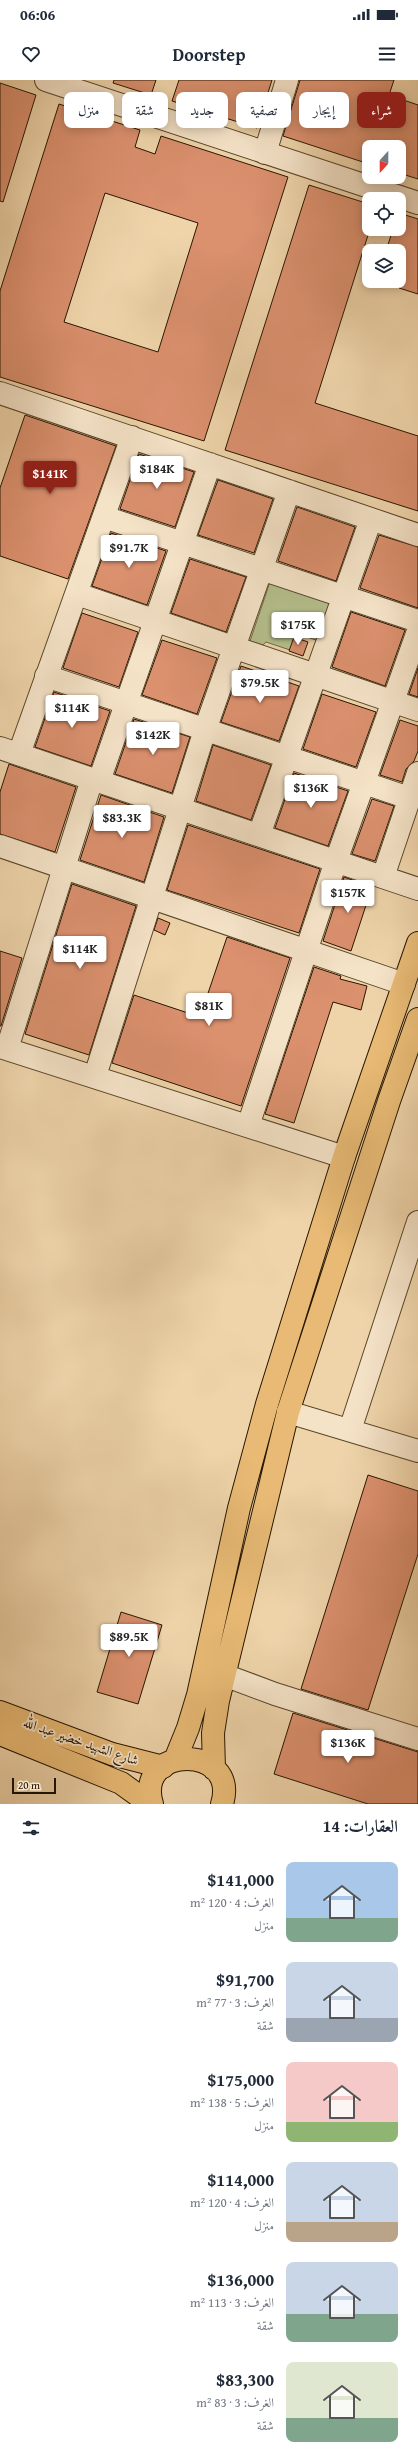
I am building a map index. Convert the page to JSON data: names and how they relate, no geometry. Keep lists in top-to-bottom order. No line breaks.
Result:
{"streets":{"main road":["شارع الشهيد خضير عبد الله"]},"scale_bar":"20 m","north":"bottom","page":{"status":"06:06","header":"Doorstep","chip":["شراء","إيجار","تصفية","جديد","شقة","منزل"],"price":["$184K","$141K","$91.7K","$175K","$79.5K","$114K","$142K","$136K","$83.3K","$157K","$114K","$81K","$89.5K","$136K"],"scale":"20 m","heading":"العقارات: 14","list":[{"name":"$141,000","note":"الغرف: 4 · 120 m² · منزل"},{"name":"$91,700","note":"الغرف: 3 · 77 m² · شقة"},{"name":"$175,000","note":"الغرف: 5 · 138 m² · منزل"},{"name":"$114,000","note":"الغرف: 4 · 120 m² · منزل"},{"name":"$136,000","note":"الغرف: 3 · 113 m² · شقة"},{"name":"$83,300","note":"الغرف: 3 · 83 m² · شقة"}]}}
